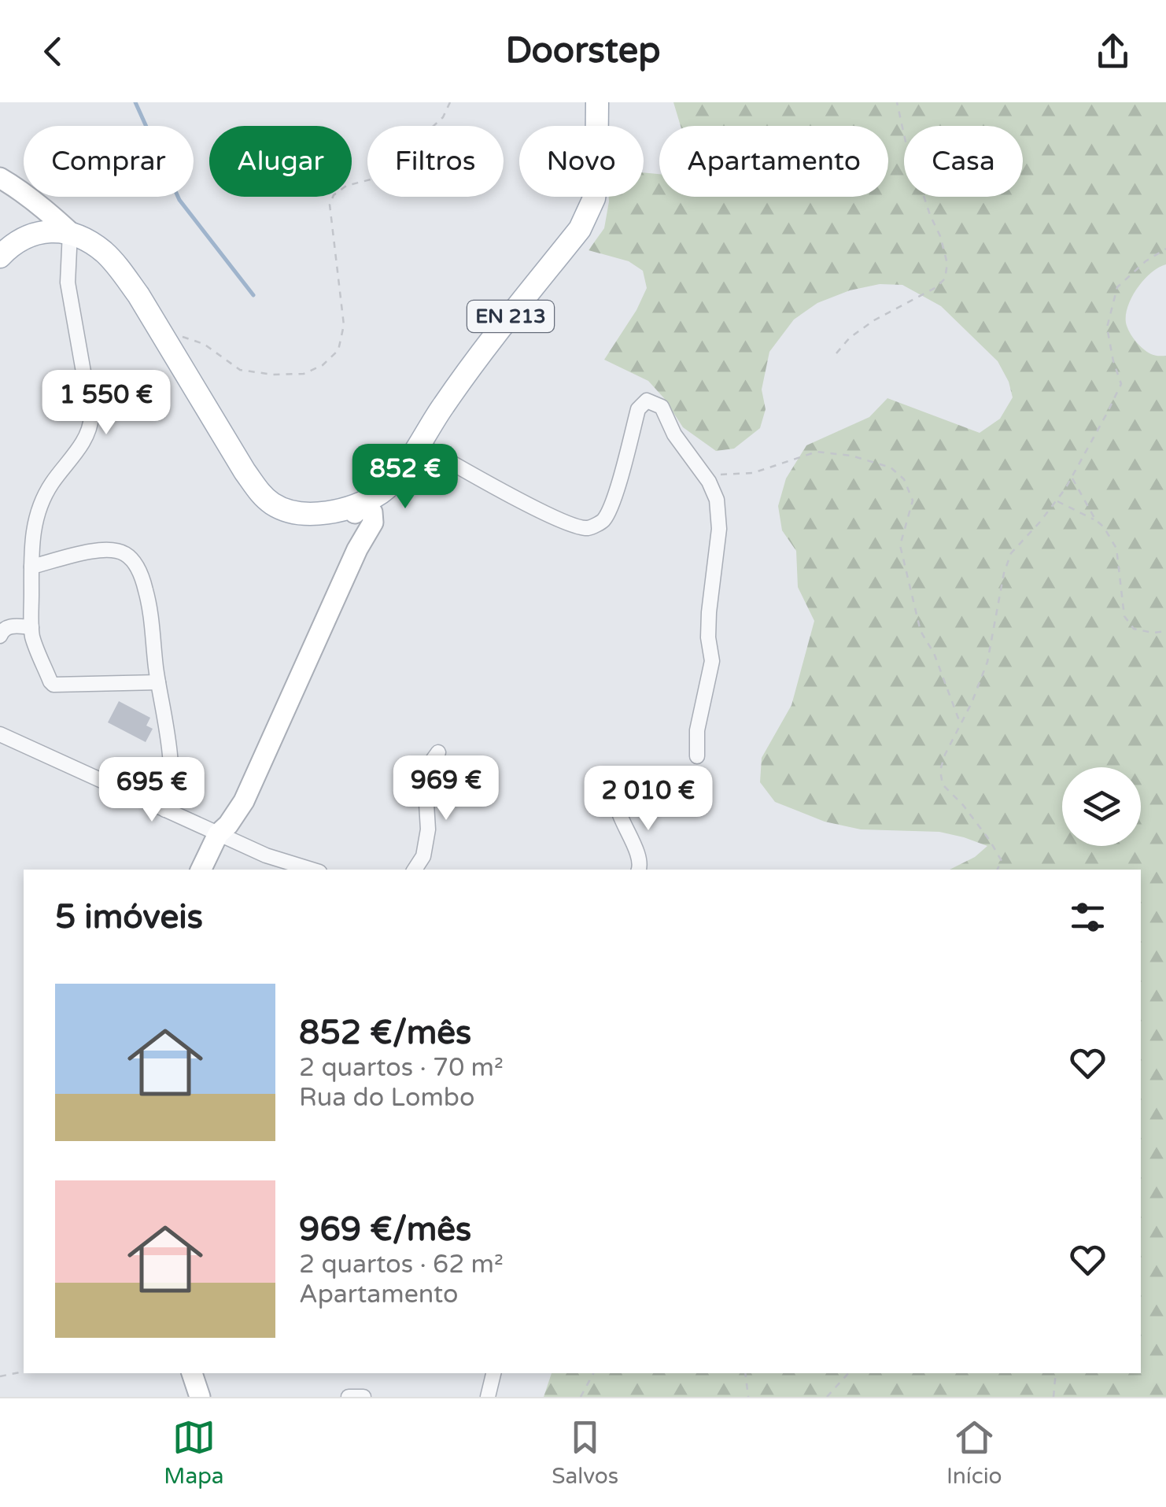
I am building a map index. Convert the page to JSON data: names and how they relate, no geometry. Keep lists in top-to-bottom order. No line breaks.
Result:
{"streets":{"main road":["EN 213"]},"page":{"header":"Doorstep","chip":["Comprar","Alugar","Filtros","Novo","Apartamento","Casa"],"price":["1 550 €","852 €","969 €","695 €","2 010 €"],"heading":"5 imóveis","list":[{"name":"852 €/mês","note":"2 quartos · 70 m² · Rua do Lombo"},{"name":"969 €/mês","note":"2 quartos · 62 m² · Apartamento"}],"tabs":["Mapa","Salvos","Início"]}}
